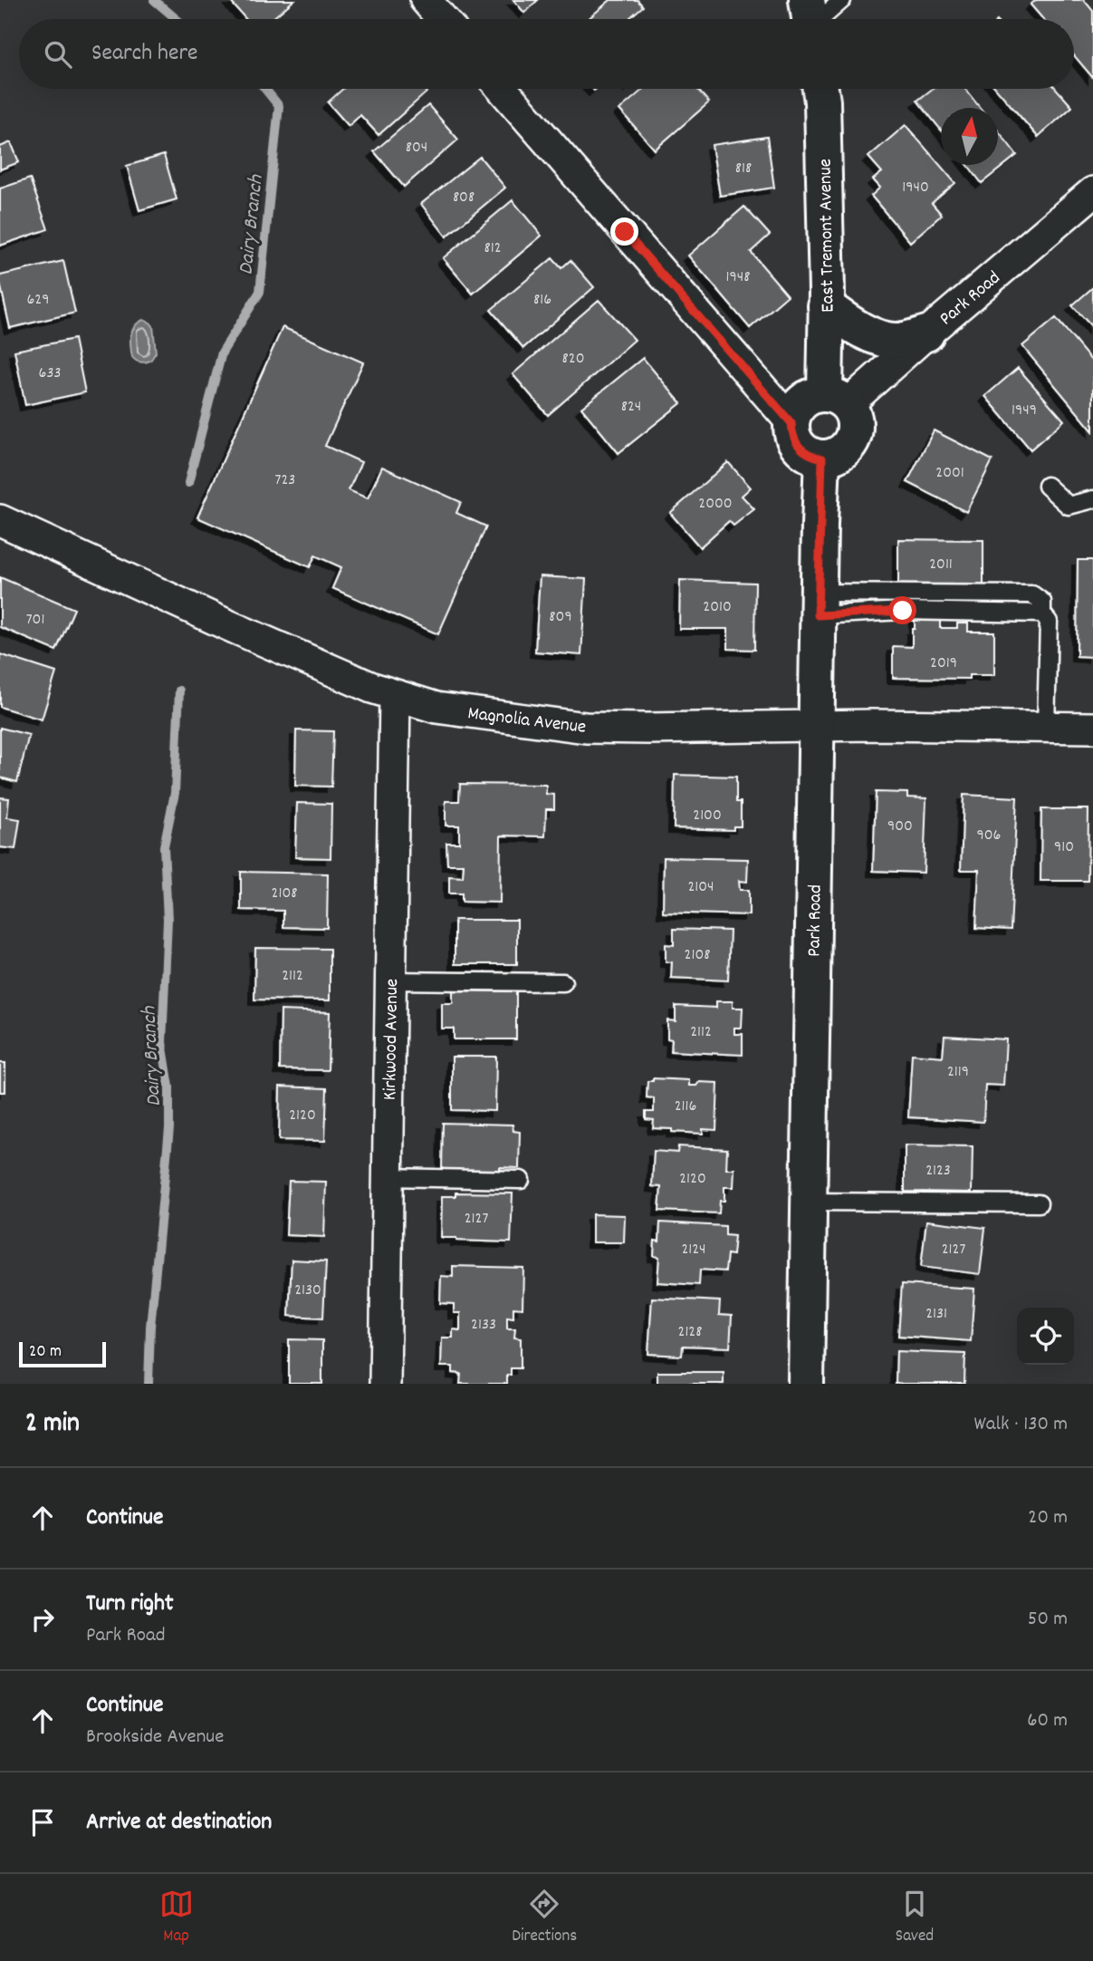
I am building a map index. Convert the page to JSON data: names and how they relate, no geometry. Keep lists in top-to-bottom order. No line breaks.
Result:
{"streets":{"street":["East Tremont Avenue","Park Road","Magnolia Avenue","Kirkwood Avenue"]},"crossings":[["East Tremont Avenue","Park Road"],["Park Road","Magnolia Avenue"],["Magnolia Avenue","Kirkwood Avenue"]],"water":["Dairy Branch"],"house_numbers":["804","818","1940","808","812","1948","629","816","820","633","824","1949","2001","723","2000","2011","2010","809","701","2019","2100","900","906","910","2104","2108","2108","2112","2112","2119","2116","2120","2123","2120","2127","2124","2127","2130","2131","2133","2128"],"scale_bar":"20 m","north":"top","page":{"search":"Search here","scale":"20 m","heading":["2 min","Walk · 130 m"],"list":[["Continue","20 m"],["Turn right","Park Road","50 m"],["Continue","Brookside Avenue","60 m"],"Arrive at destination"],"nav":["Map","Directions","Saved"]}}
